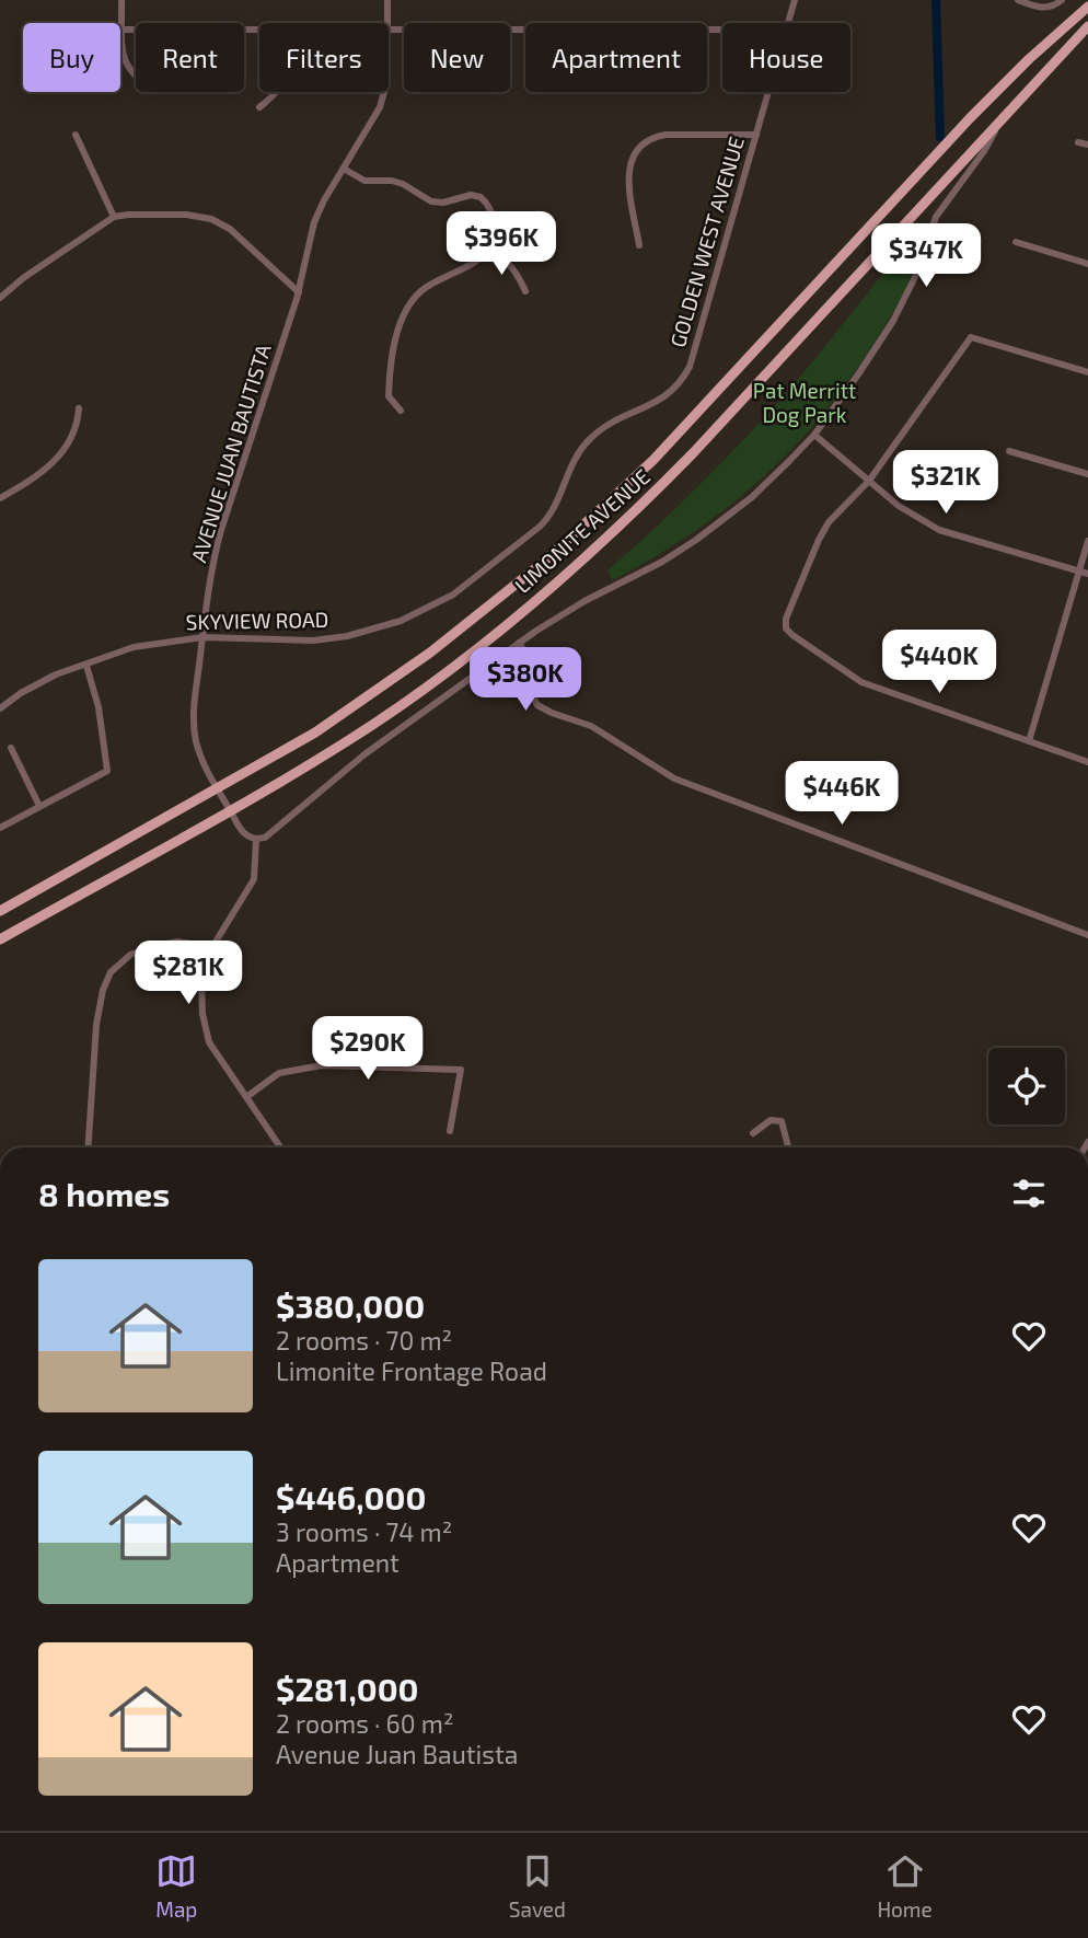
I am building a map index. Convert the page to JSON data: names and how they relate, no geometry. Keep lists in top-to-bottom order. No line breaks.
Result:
{"streets":{"main road":["LIMONITE AVENUE"],"street":["GOLDEN WEST AVENUE","AVENUE JUAN BAUTISTA","SKYVIEW ROAD"]},"crossings":[["GOLDEN WEST AVENUE","SKYVIEW ROAD"],["AVENUE JUAN BAUTISTA","LIMONITE AVENUE"],["AVENUE JUAN BAUTISTA","SKYVIEW ROAD"]],"parks":["Pat Merritt Dog Park"],"page":{"chip":["Buy","Rent","Filters","New","Apartment","House"],"price":["$396K","$347K","$321K","$440K","$380K","$446K","$281K","$290K"],"heading":"8 homes","list":[{"name":"$380,000","note":"2 rooms · 70 m² · Limonite Frontage Road"},{"name":"$446,000","note":"3 rooms · 74 m² · Apartment"},{"name":"$281,000","note":"2 rooms · 60 m² · Avenue Juan Bautista"}],"tabs":["Map","Saved","Home"]}}
